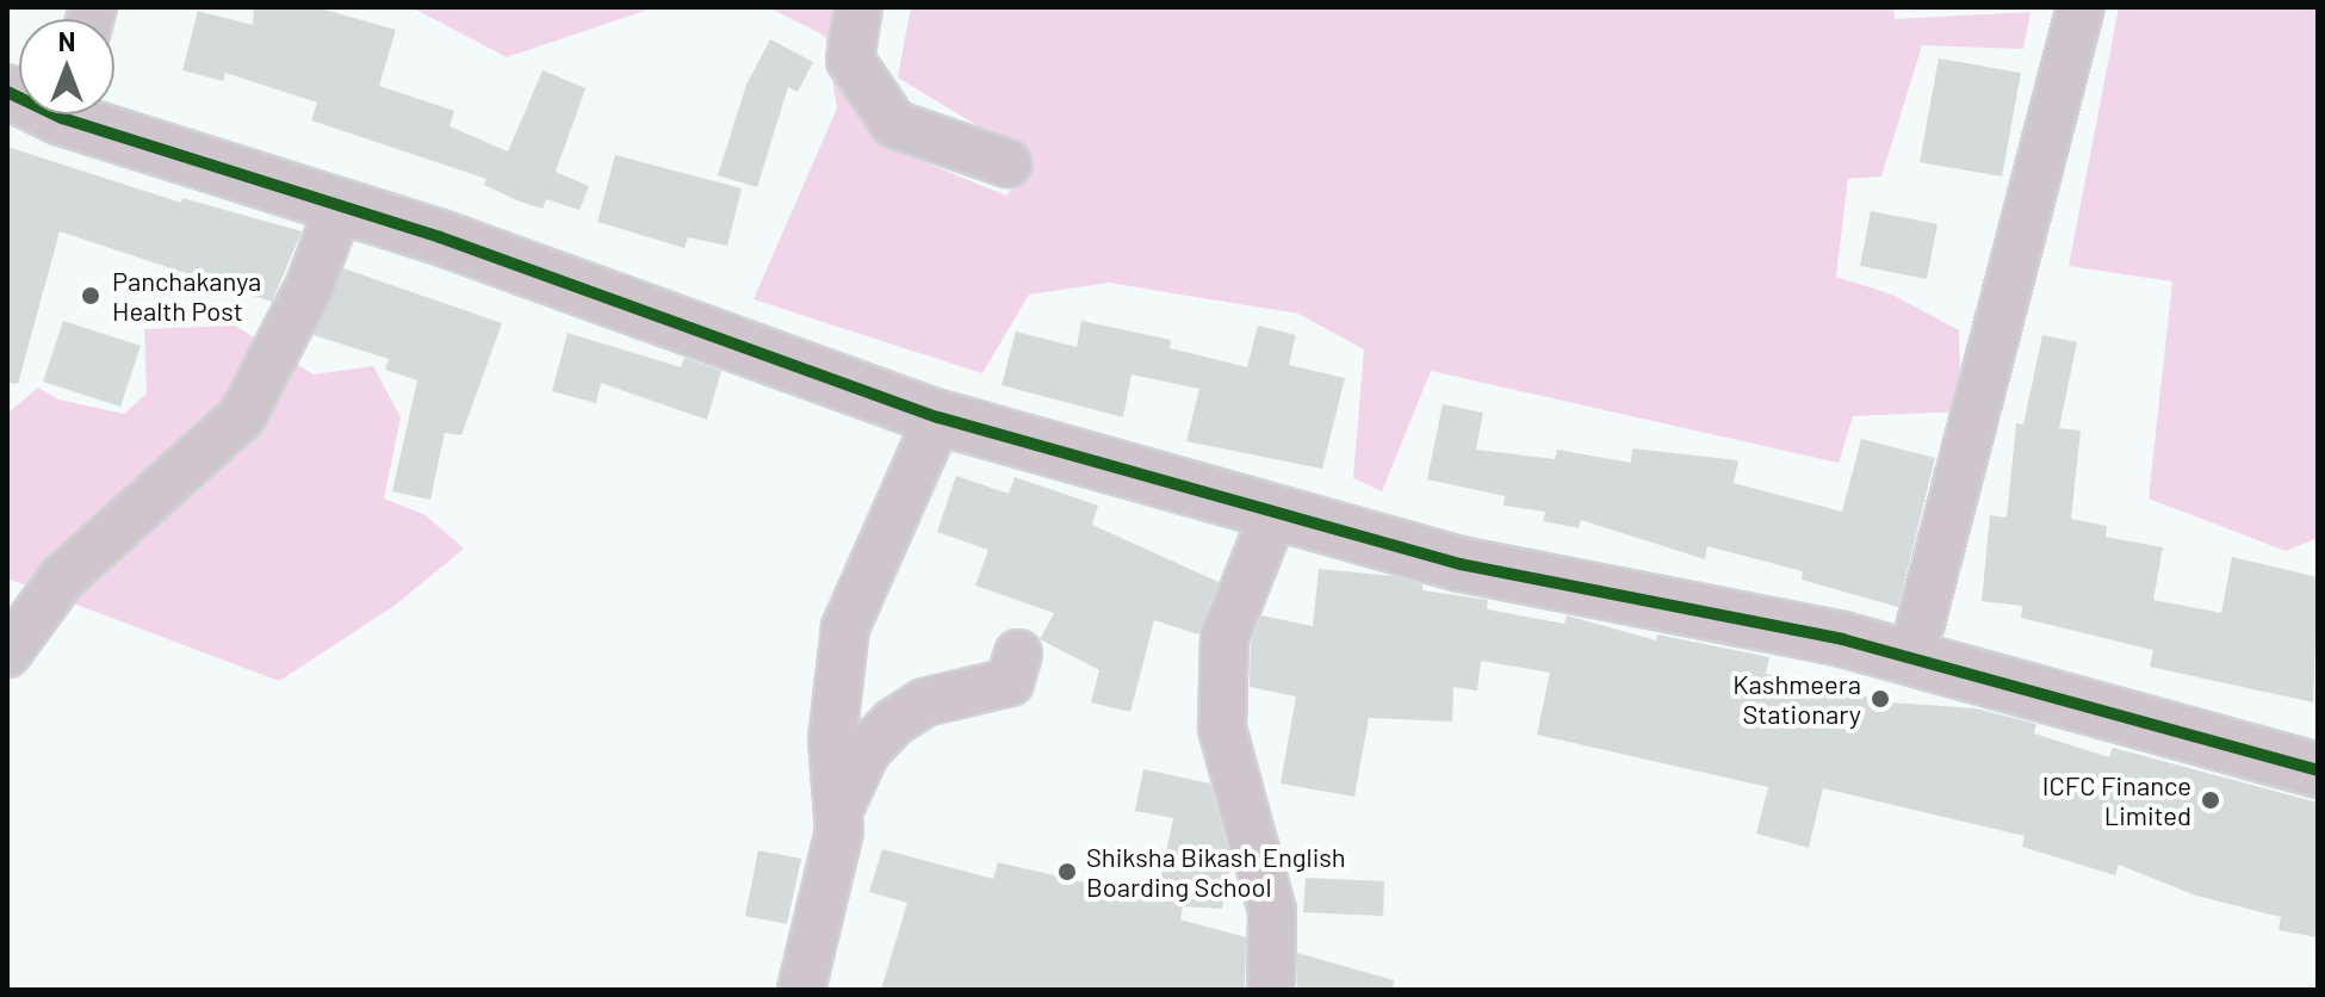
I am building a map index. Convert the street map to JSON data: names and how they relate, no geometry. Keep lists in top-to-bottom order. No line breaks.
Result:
{"places":["Panchakanya Health Post","Kashmeera Stationary","ICFC Finance Limited","Shiksha Bikash English Boarding School"],"north":"top"}
